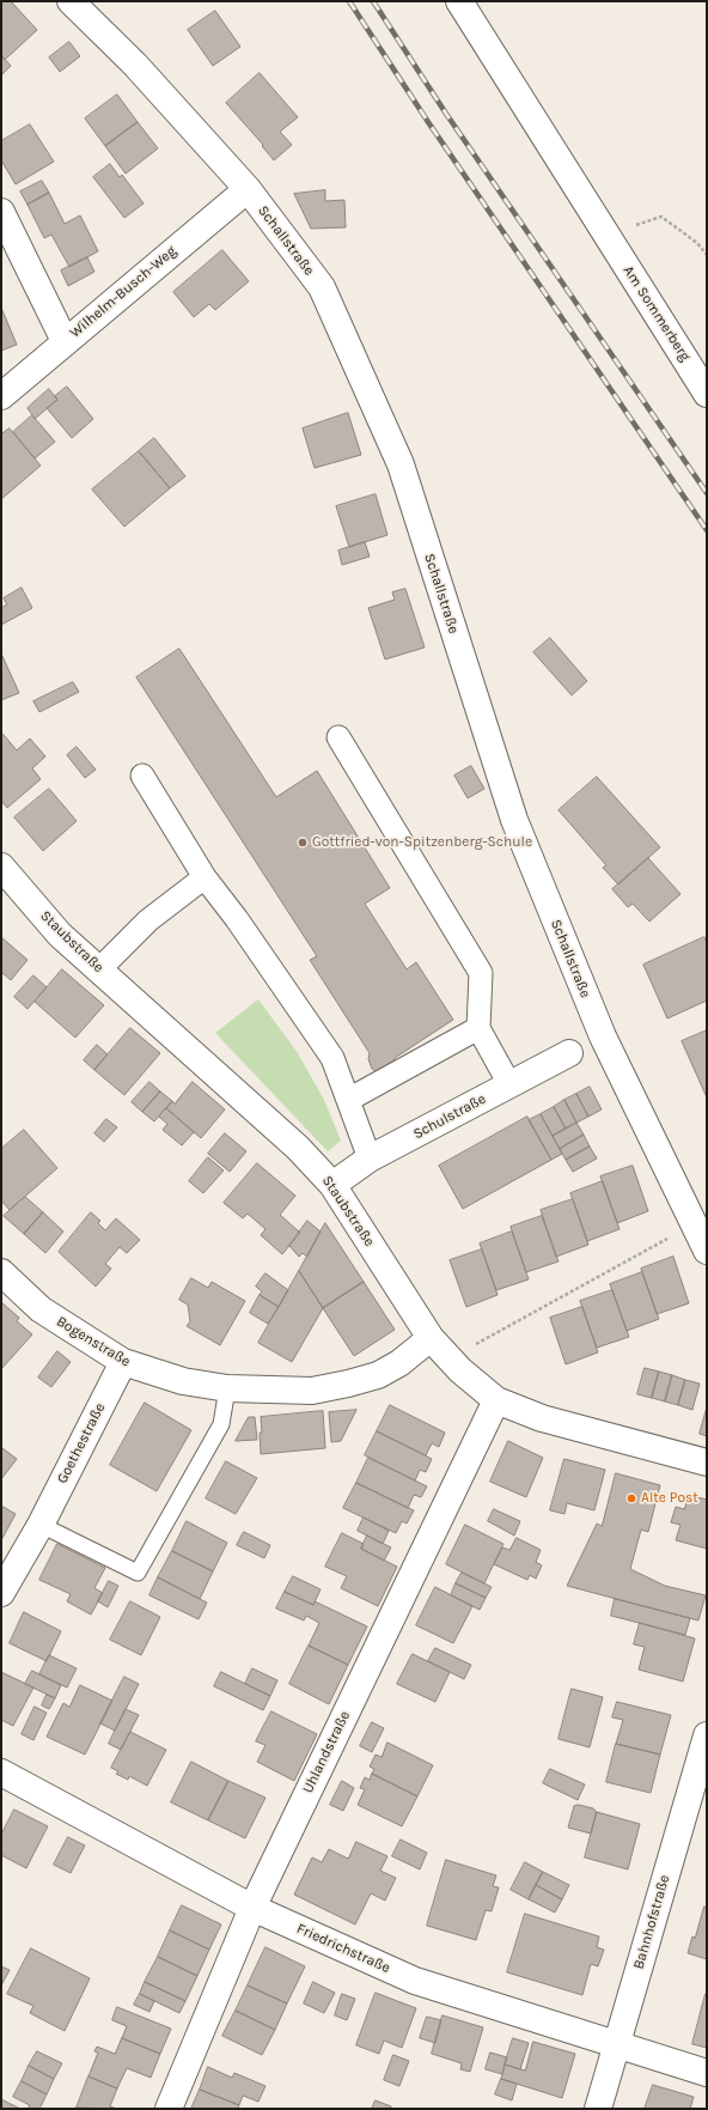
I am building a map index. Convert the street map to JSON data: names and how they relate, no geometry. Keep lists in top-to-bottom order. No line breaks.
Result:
{"streets":{"street":["Schallstraße","Wilhelm-Busch-Weg","Am Sommerberg","Staubstraße","Schulstraße","Bogenstraße","Goethestraße","Uhlandstraße","Bahnhofstraße","Friedrichstraße"]},"crossings":[["Schallstraße","Wilhelm-Busch-Weg"],["Staubstraße","Schulstraße"],["Staubstraße","Bogenstraße"],["Staubstraße","Uhlandstraße"],["Bogenstraße","Goethestraße"],["Uhlandstraße","Friedrichstraße"],["Bahnhofstraße","Friedrichstraße"]],"places":["Gottfried-von-Spitzenberg-Schule","Alte Post"]}
